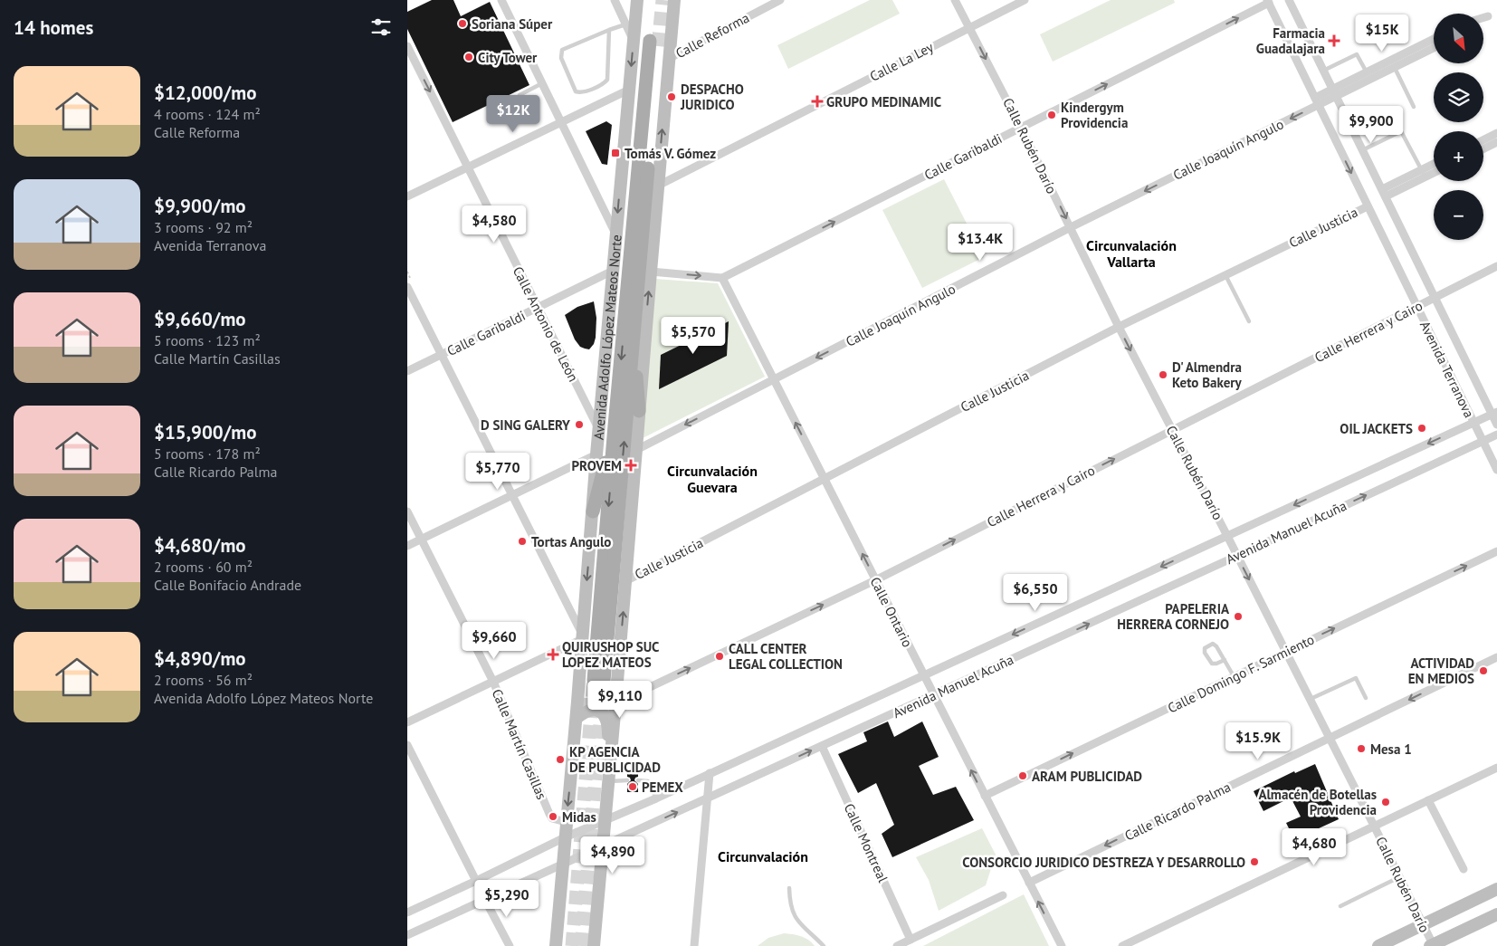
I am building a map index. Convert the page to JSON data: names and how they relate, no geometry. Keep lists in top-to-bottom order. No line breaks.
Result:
{"streets":{"main road":["Avenida Adolfo López Mateos Norte"],"street":["Calle Reforma","Calle La Ley","Calle Rubén Darío","Calle Joaquín Angulo","Calle Garibaldi","Calle Justicia","Calle Antonio de León","Calle Herrera y Cairo","Avenida Terranova","Avenida Manuel Acuña","Calle Ontario","Calle Domingo F. Sarmiento","Calle Martín Casillas","Calle Ricardo Palma","Calle Montreal"]},"crossings":[["Calle La Ley","Calle Rubén Darío"],["Calle Rubén Darío","Calle Joaquín Angulo"],["Calle Rubén Darío","Calle Garibaldi"],["Calle Rubén Darío","Calle Justicia"],["Calle Rubén Darío","Calle Herrera y Cairo"],["Calle Rubén Darío","Avenida Manuel Acuña"],["Calle Rubén Darío","Calle Domingo F. Sarmiento"],["Calle Rubén Darío","Calle Ricardo Palma"],["Calle Joaquín Angulo","Avenida Terranova"],["Calle Joaquín Angulo","Calle Ontario"],["Calle Garibaldi","Calle Antonio de León"],["Calle Garibaldi","Avenida Adolfo López Mateos Norte"],["Calle Garibaldi","Avenida Terranova"],["Calle Garibaldi","Calle Ontario"],["Calle Justicia","Avenida Terranova"],["Calle Justicia","Calle Ontario"],["Calle Antonio de León","Avenida Adolfo López Mateos Norte"],["Calle Herrera y Cairo","Avenida Adolfo López Mateos Norte"],["Calle Herrera y Cairo","Avenida Terranova"],["Calle Herrera y Cairo","Calle Ontario"],["Avenida Adolfo López Mateos Norte","Avenida Manuel Acuña"],["Avenida Adolfo López Mateos Norte","Calle Martín Casillas"],["Avenida Terranova","Avenida Manuel Acuña"],["Avenida Manuel Acuña","Calle Ontario"],["Avenida Manuel Acuña","Calle Montreal"],["Calle Ontario","Calle Domingo F. Sarmiento"],["Calle Ontario","Calle Ricardo Palma"]],"one_way":["Calle Rubén Darío","Calle Joaquín Angulo","Calle Garibaldi","Calle Herrera y Cairo","Calle Ontario","Calle Domingo F. Sarmiento","Calle Ricardo Palma"],"districts":["Circunvalación Vallarta","Circunvalación Guevara","Circunvalación"],"places":{"other":["Soriana Súper","City Tower","DESPACHO JURIDICO","Kindergym Providencia","D' Almendra Keto Bakery","D SING GALERY","OIL JACKETS","Tortas Angulo","PAPELERIA HERRERA CORNEJO","CALL CENTER LEGAL COLLECTION","ACTIVIDAD EN MEDIOS","Mesa 1","KP AGENCIA DE PUBLICIDAD","ARAM PUBLICIDAD","PEMEX","Almacén de Botellas Providencia","Midas","CONSORCIO JURIDICO DESTREZA Y DESARROLLO"],"health":["Farmacia Guadalajara","GRUPO MEDINAMIC","PROVEM","QUIRUSHOP SUC LOPEZ MATEOS"],"transit":["Tomás V. Gómez"]},"north":"bottom right","page":{"heading":"14 homes","map_buttons":["+","−"],"price":["$15K","$12K","$9,900","$4,580","$13.4K","$5,570","$5,770","$6,550","$9,660","$9,110","$15.9K","$4,680","$4,890","$5,290"],"list":[{"name":"$12,000/mo","note":"4 rooms · 124 m² · Calle Reforma"},{"name":"$9,900/mo","note":"3 rooms · 92 m² · Avenida Terranova"},{"name":"$9,660/mo","note":"5 rooms · 123 m² · Calle Martín Casillas"},{"name":"$15,900/mo","note":"5 rooms · 178 m² · Calle Ricardo Palma"},{"name":"$4,680/mo","note":"2 rooms · 60 m² · Calle Bonifacio Andrade"},{"name":"$4,890/mo","note":"2 rooms · 56 m² · Avenida Adolfo López Mateos Norte"}]}}
